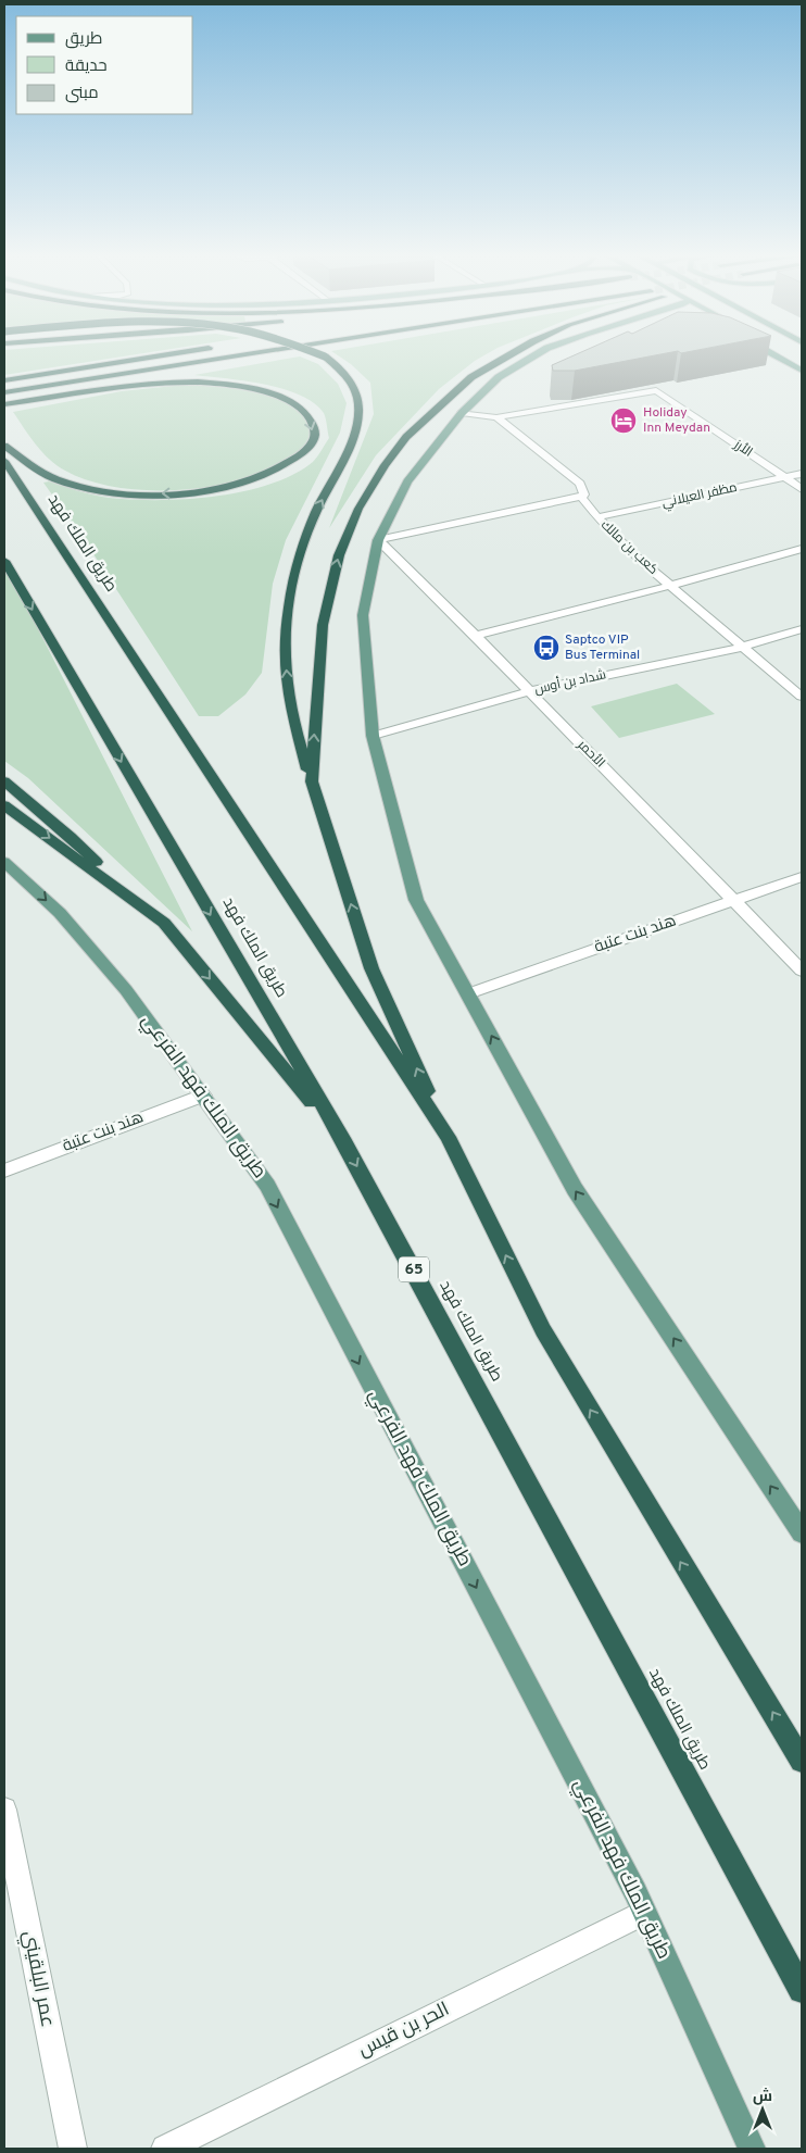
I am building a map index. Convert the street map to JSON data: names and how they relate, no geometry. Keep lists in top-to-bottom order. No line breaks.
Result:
{"streets":{"highway":["طريق الملك فهد","65"],"main road":["طريق الملك فهد الفرعي"],"street":["الأرز","مظفر العيلاني","كعب بن مالك","شداد بن أوس","الأحمر","هند بنت عتبة","عمر البلقيني","الحر بن قيس"]},"crossings":[["الأرز","مظفر العيلاني"],["الأرز","كعب بن مالك"],["مظفر العيلاني","كعب بن مالك"],["كعب بن مالك","شداد بن أوس"],["شداد بن أوس","الأحمر"],["الأحمر","هند بنت عتبة"],["هند بنت عتبة","طريق الملك فهد الفرعي"],["طريق الملك فهد الفرعي","الحر بن قيس"]],"one_way":["طريق الملك فهد الفرعي"],"places":{"hotel":["Holiday Inn Meydan"],"bus stop":["Saptco VIP Bus Terminal"]},"legend":["طريق","حديقة","مبنى"],"north":"top"}
